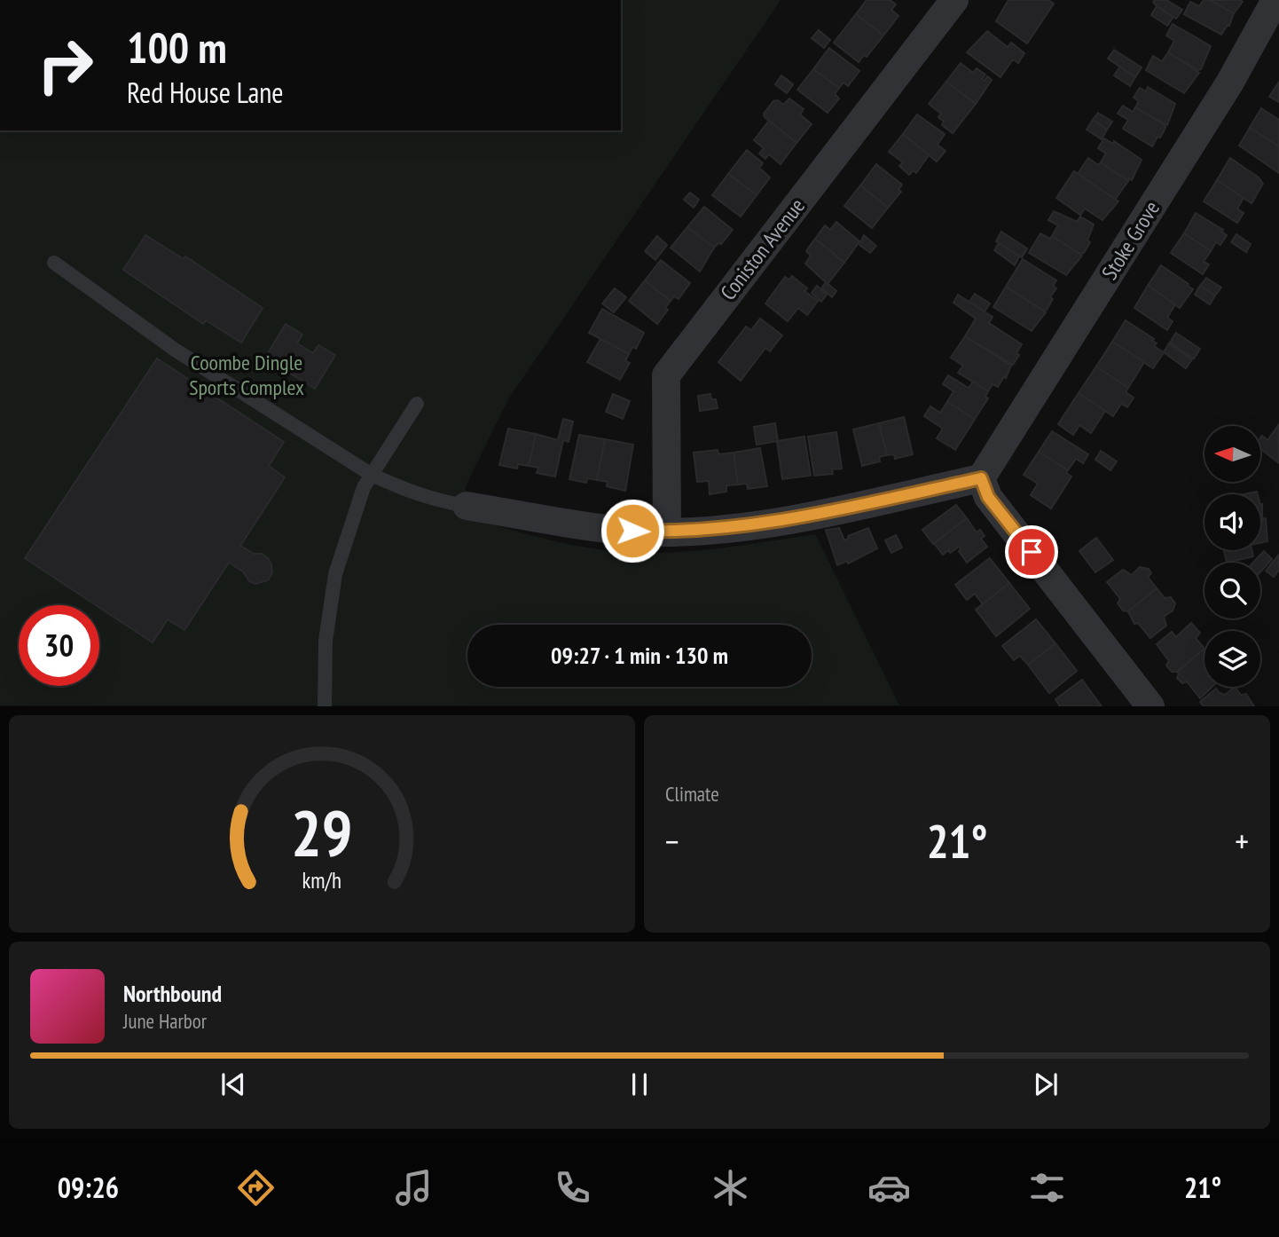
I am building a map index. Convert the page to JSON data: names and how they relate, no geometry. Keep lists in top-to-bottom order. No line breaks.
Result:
{"streets":{"street":["Stoke Grove","Coniston Avenue"]},"parks":["Coombe Dingle Sports Complex"],"north":"left","page":{"turn":["100 m","Red House Lane"],"limit":"30","trip":"09:27 · 1 min · 130 m","tile":"Climate","heat":["−","21°","+"],"song":["Northbound","June Harbor"],"tabs":["09:26","21°"],"gauge":["29","km/h"]}}
